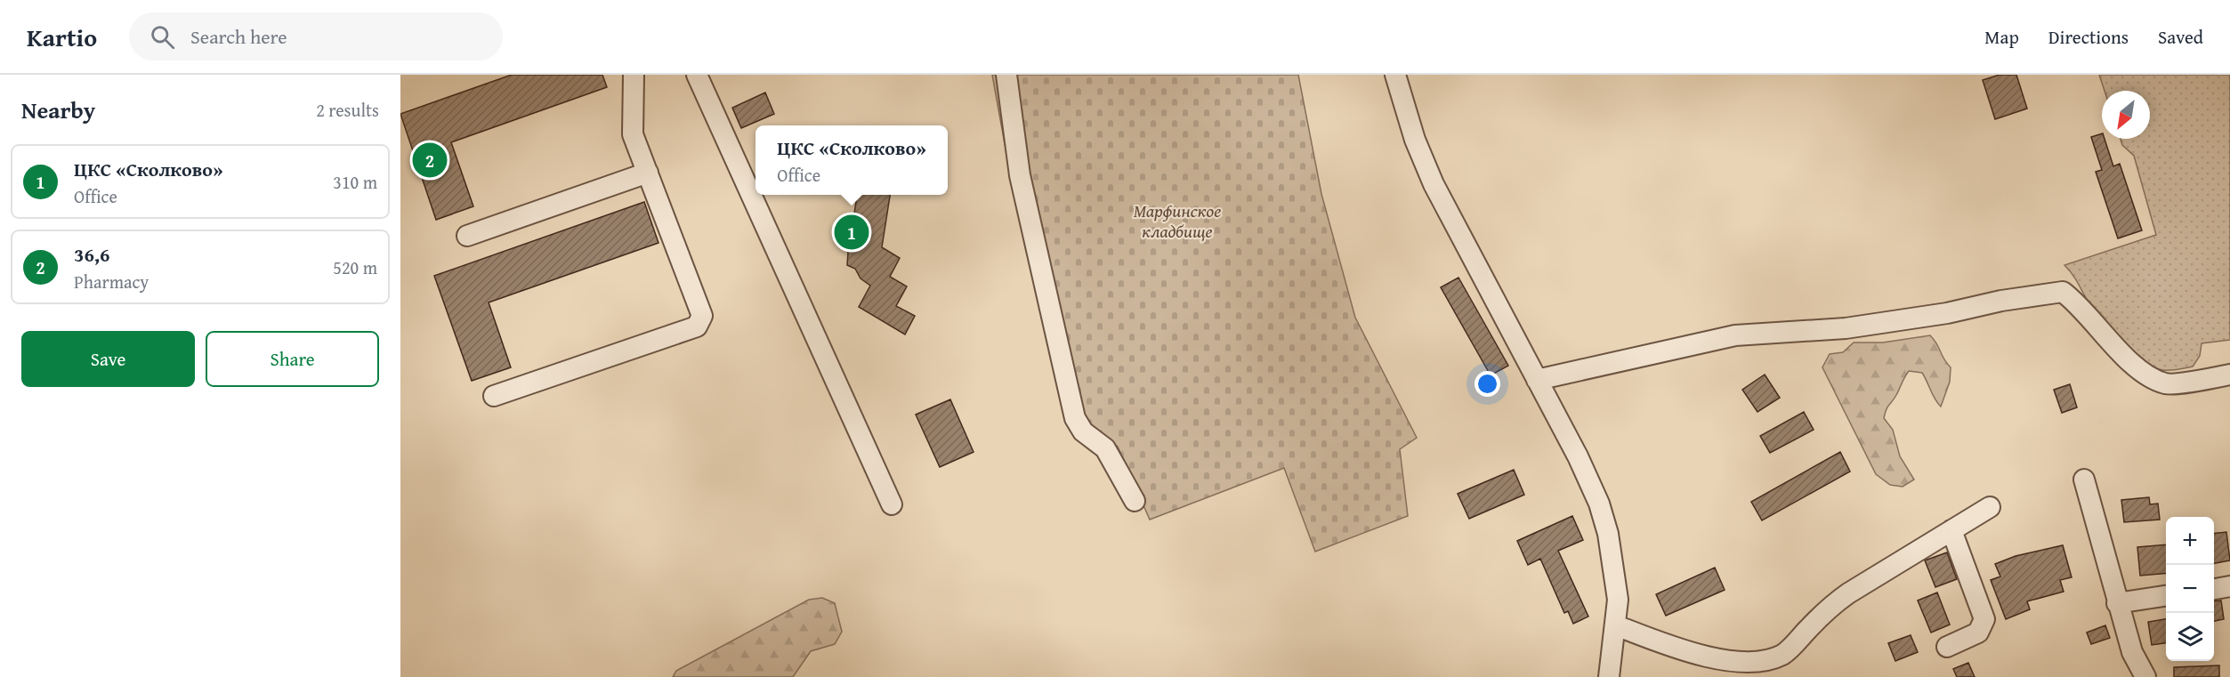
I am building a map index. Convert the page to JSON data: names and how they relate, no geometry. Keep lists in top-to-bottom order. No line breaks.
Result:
{"parks":["Марфинское кладбище"],"north":"bottom left","page":{"header":"Kartio","search":"Search here","nav":["Map","Directions","Saved"],"heading":["Nearby","2 results"],"popup":["ЦКС «Сколково»","Office"],"pins":["2","1"],"list":[{"mark":"1","name":"ЦКС «Сколково»","note":"Office","value":"310 m"},{"mark":"2","name":"36,6","note":"Pharmacy","value":"520 m"}],"buttons":["Save","Share"],"map_buttons":["+","−"]}}
